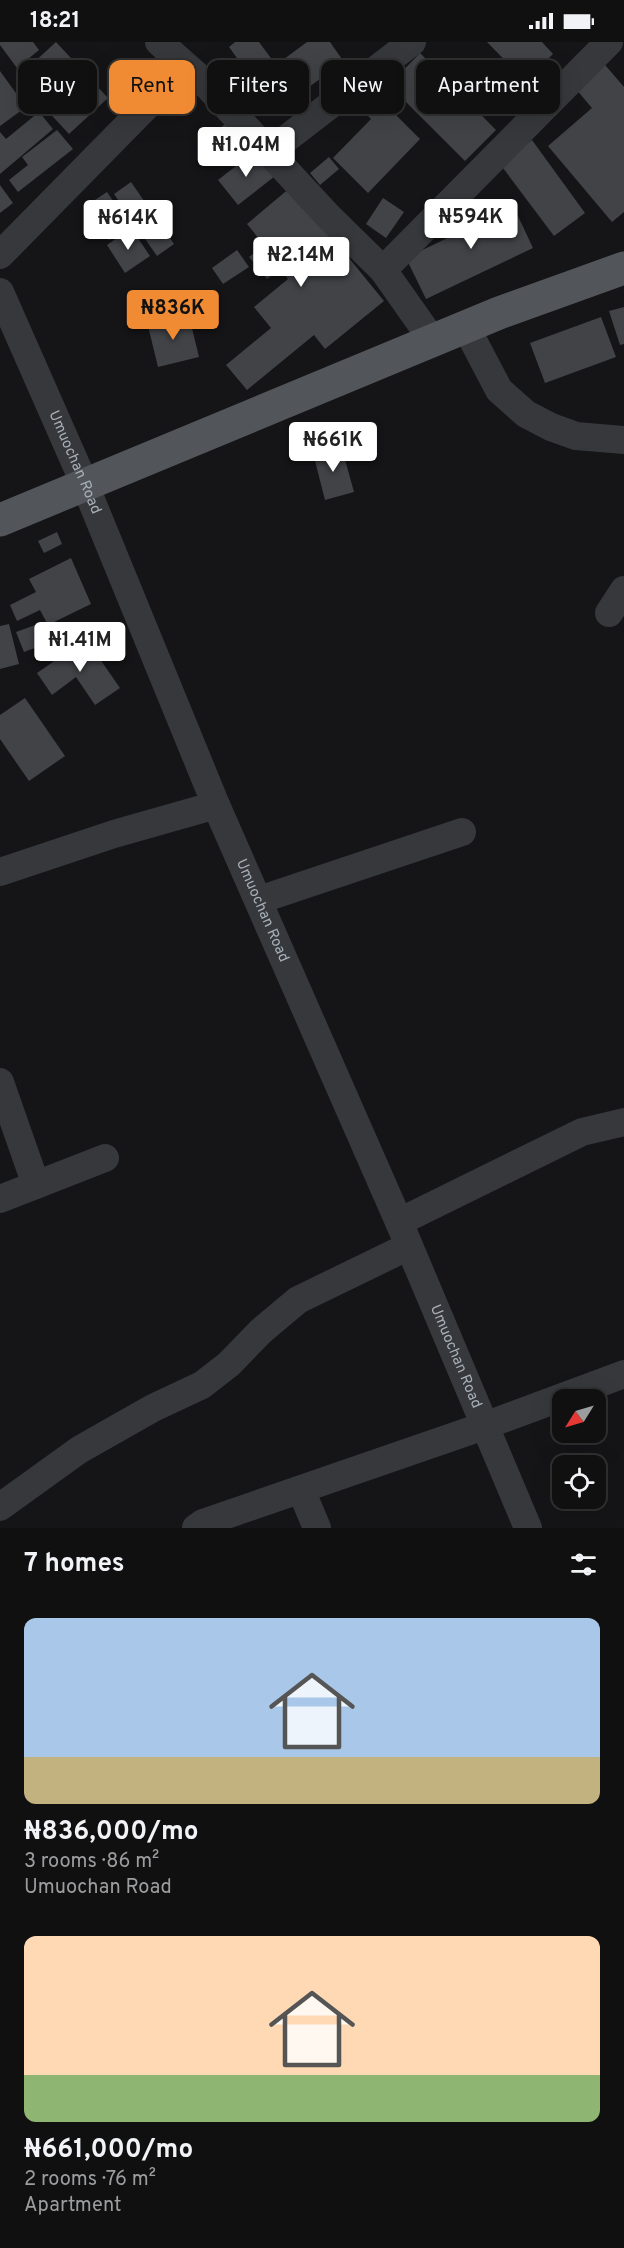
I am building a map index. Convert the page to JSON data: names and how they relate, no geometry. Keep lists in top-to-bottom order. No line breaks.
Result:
{"streets":{"street":["Umuochan Road"]},"north":"bottom left","page":{"status":"18:21","chip":["Buy","Rent","Filters","New","Apartment"],"price":["₦1.04M","₦594K","₦614K","₦2.14M","₦836K","₦661K","₦1.41M"],"heading":"7 homes","list":[{"name":"₦836,000/mo","note":"3 rooms · 86 m² · Umuochan Road"},{"name":"₦661,000/mo","note":"2 rooms · 76 m² · Apartment"}]}}
